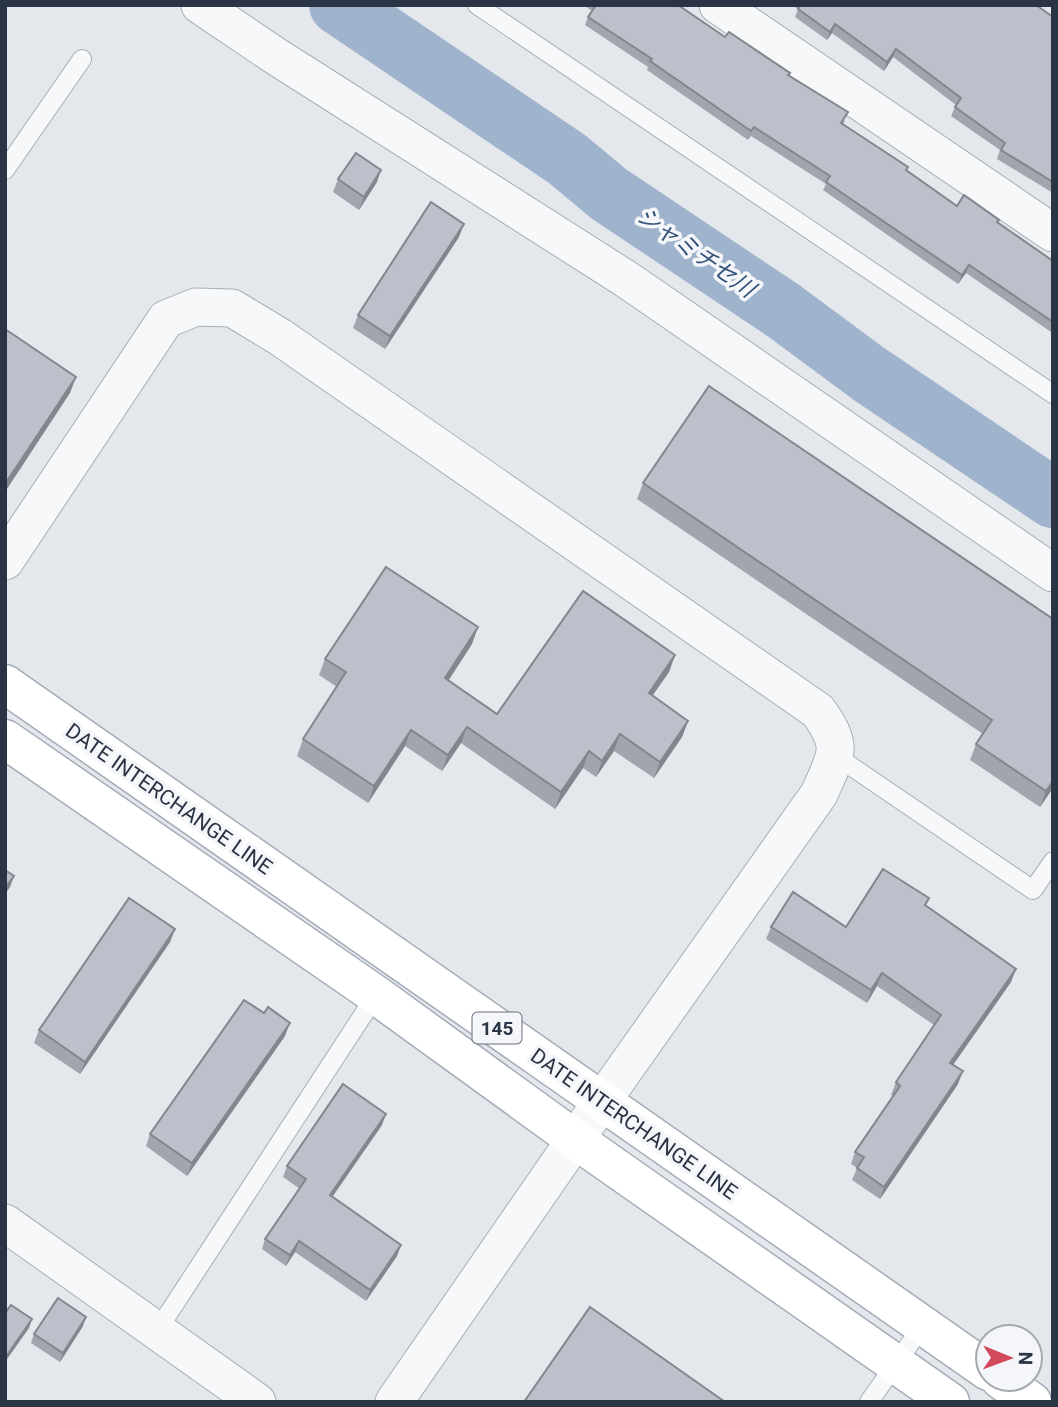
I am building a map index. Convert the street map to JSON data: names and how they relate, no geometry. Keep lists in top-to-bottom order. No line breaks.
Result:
{"streets":{"main road":["DATE INTERCHANGE LINE","145"]},"water":["シャミチセ川"],"north":"right"}
